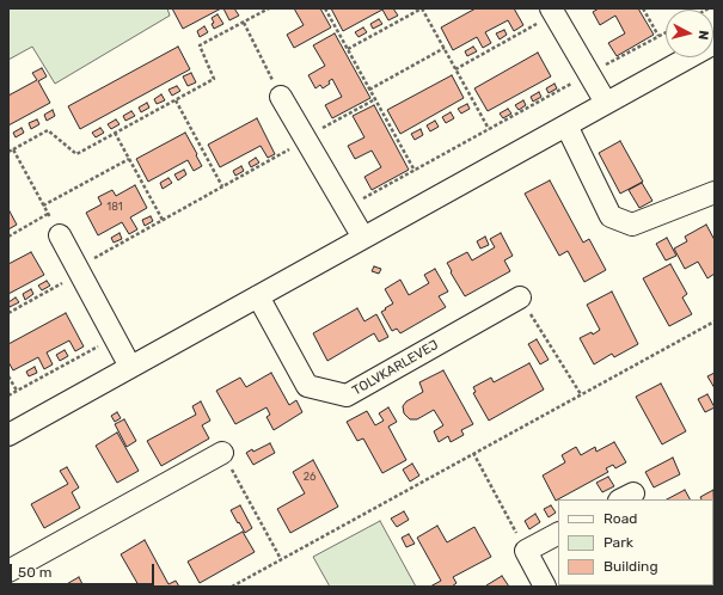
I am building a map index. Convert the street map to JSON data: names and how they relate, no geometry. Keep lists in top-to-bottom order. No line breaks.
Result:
{"streets":{"street":["TOLVKARLEVEJ"]},"house_numbers":["181","26"],"legend":["Road","Park","Building"],"scale_bar":"50 m","north":"right"}
